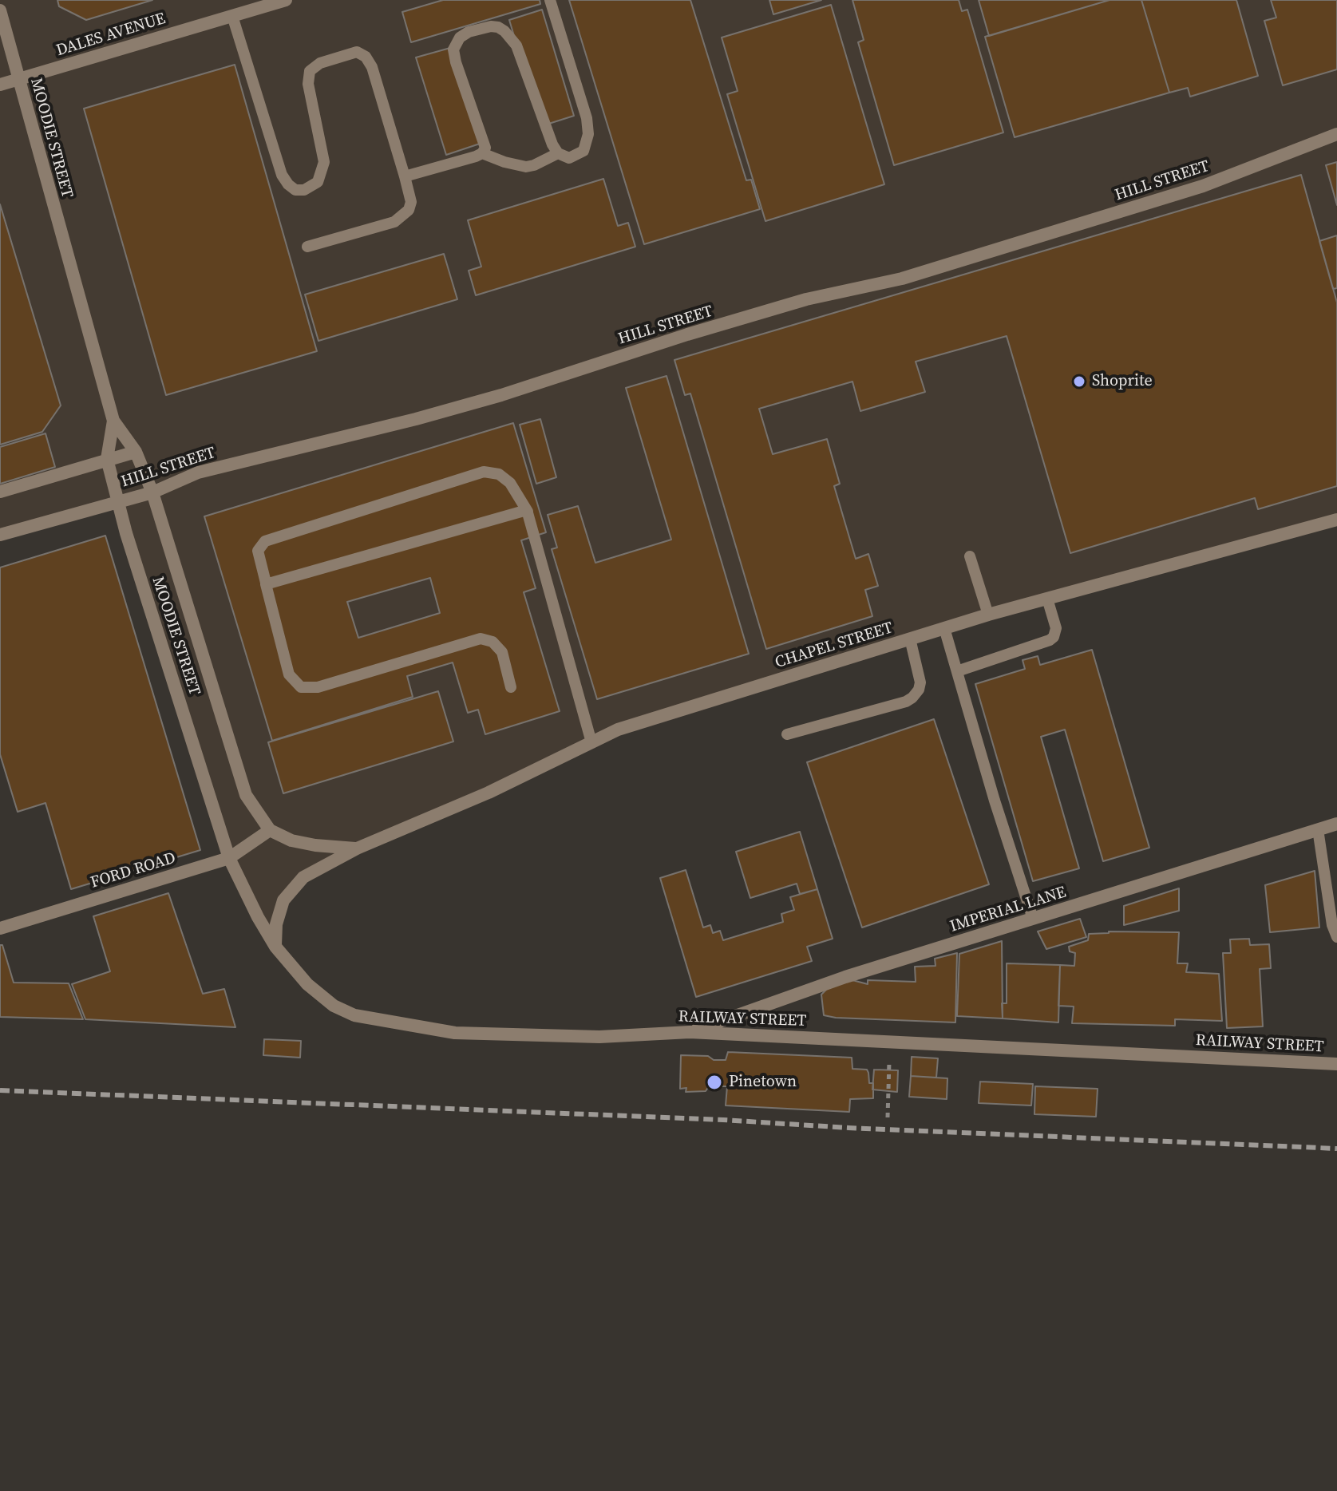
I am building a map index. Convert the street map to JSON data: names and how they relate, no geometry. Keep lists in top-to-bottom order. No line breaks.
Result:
{"streets":{"street":["DALES AVENUE","MOODIE STREET","HILL STREET","CHAPEL STREET","FORD ROAD","IMPERIAL LANE","RAILWAY STREET"]},"crossings":[["DALES AVENUE","MOODIE STREET"],["MOODIE STREET","HILL STREET"],["MOODIE STREET","CHAPEL STREET"],["MOODIE STREET","FORD ROAD"],["MOODIE STREET","RAILWAY STREET"],["CHAPEL STREET","FORD ROAD"],["CHAPEL STREET","RAILWAY STREET"],["FORD ROAD","RAILWAY STREET"],["IMPERIAL LANE","RAILWAY STREET"]],"places":["Shoprite","Pinetown"]}
